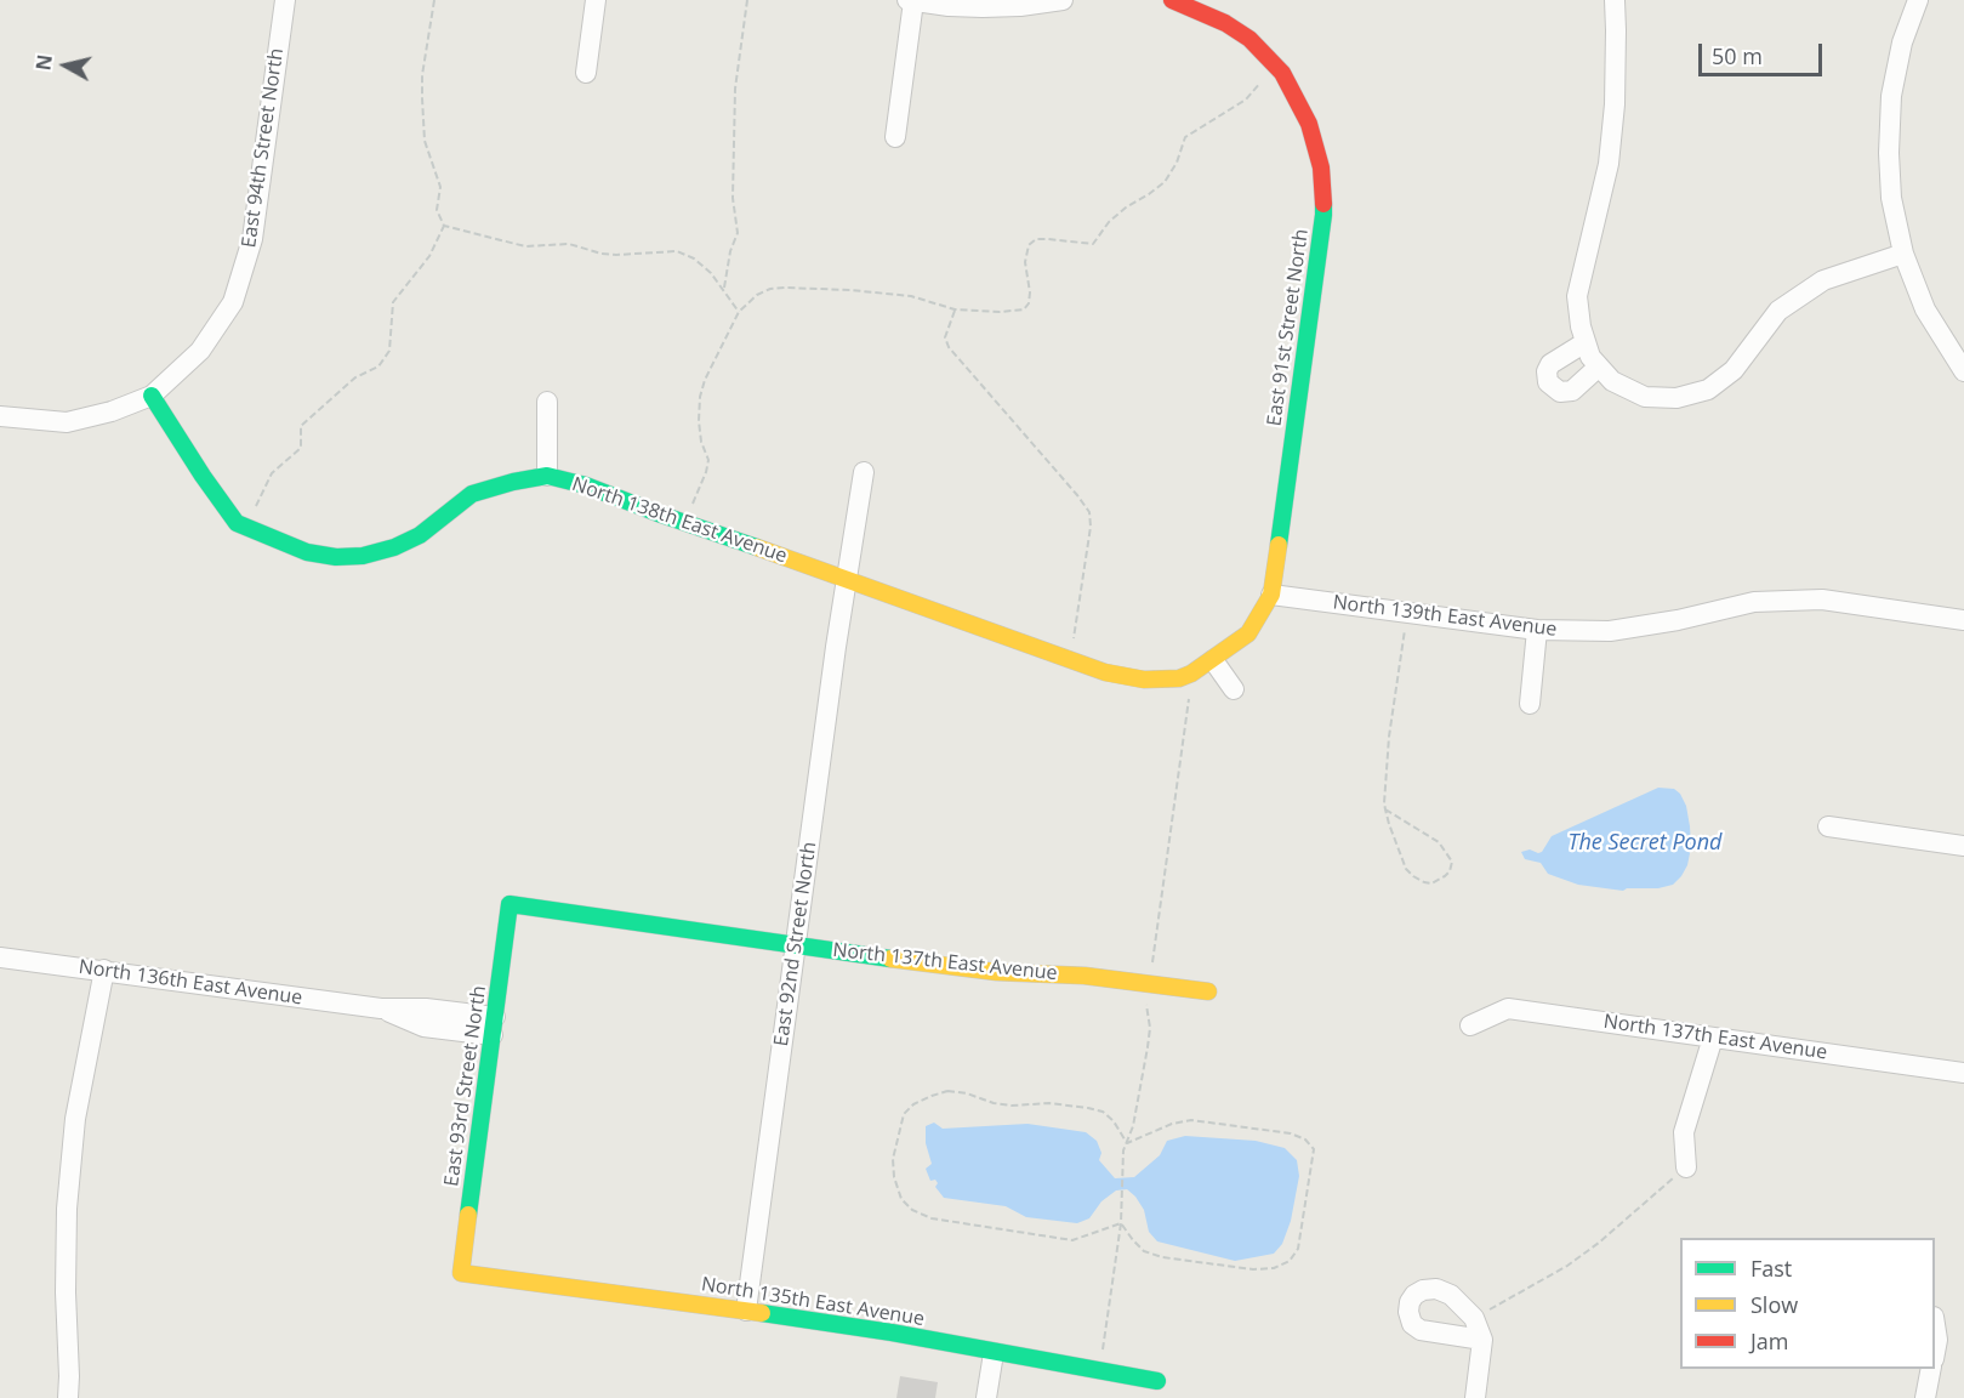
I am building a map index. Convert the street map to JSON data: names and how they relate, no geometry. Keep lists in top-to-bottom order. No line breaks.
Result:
{"streets":{"street":["East 94th Street North","East 91st Street North","North 138th East Avenue","North 139th East Avenue","East 92nd Street North","North 137th East Avenue","North 136th East Avenue","East 93rd Street North","North 135th East Avenue"]},"crossings":[["East 94th Street North","North 138th East Avenue"],["East 91st Street North","North 138th East Avenue"],["East 91st Street North","North 139th East Avenue"],["North 138th East Avenue","North 139th East Avenue"],["North 138th East Avenue","East 92nd Street North"],["East 92nd Street North","North 137th East Avenue"],["East 92nd Street North","North 135th East Avenue"],["North 137th East Avenue","East 93rd Street North"],["North 136th East Avenue","East 93rd Street North"],["East 93rd Street North","North 135th East Avenue"]],"water":["The Secret Pond"],"legend":["Fast","Slow","Jam"],"scale_bar":"50 m","north":"left"}
